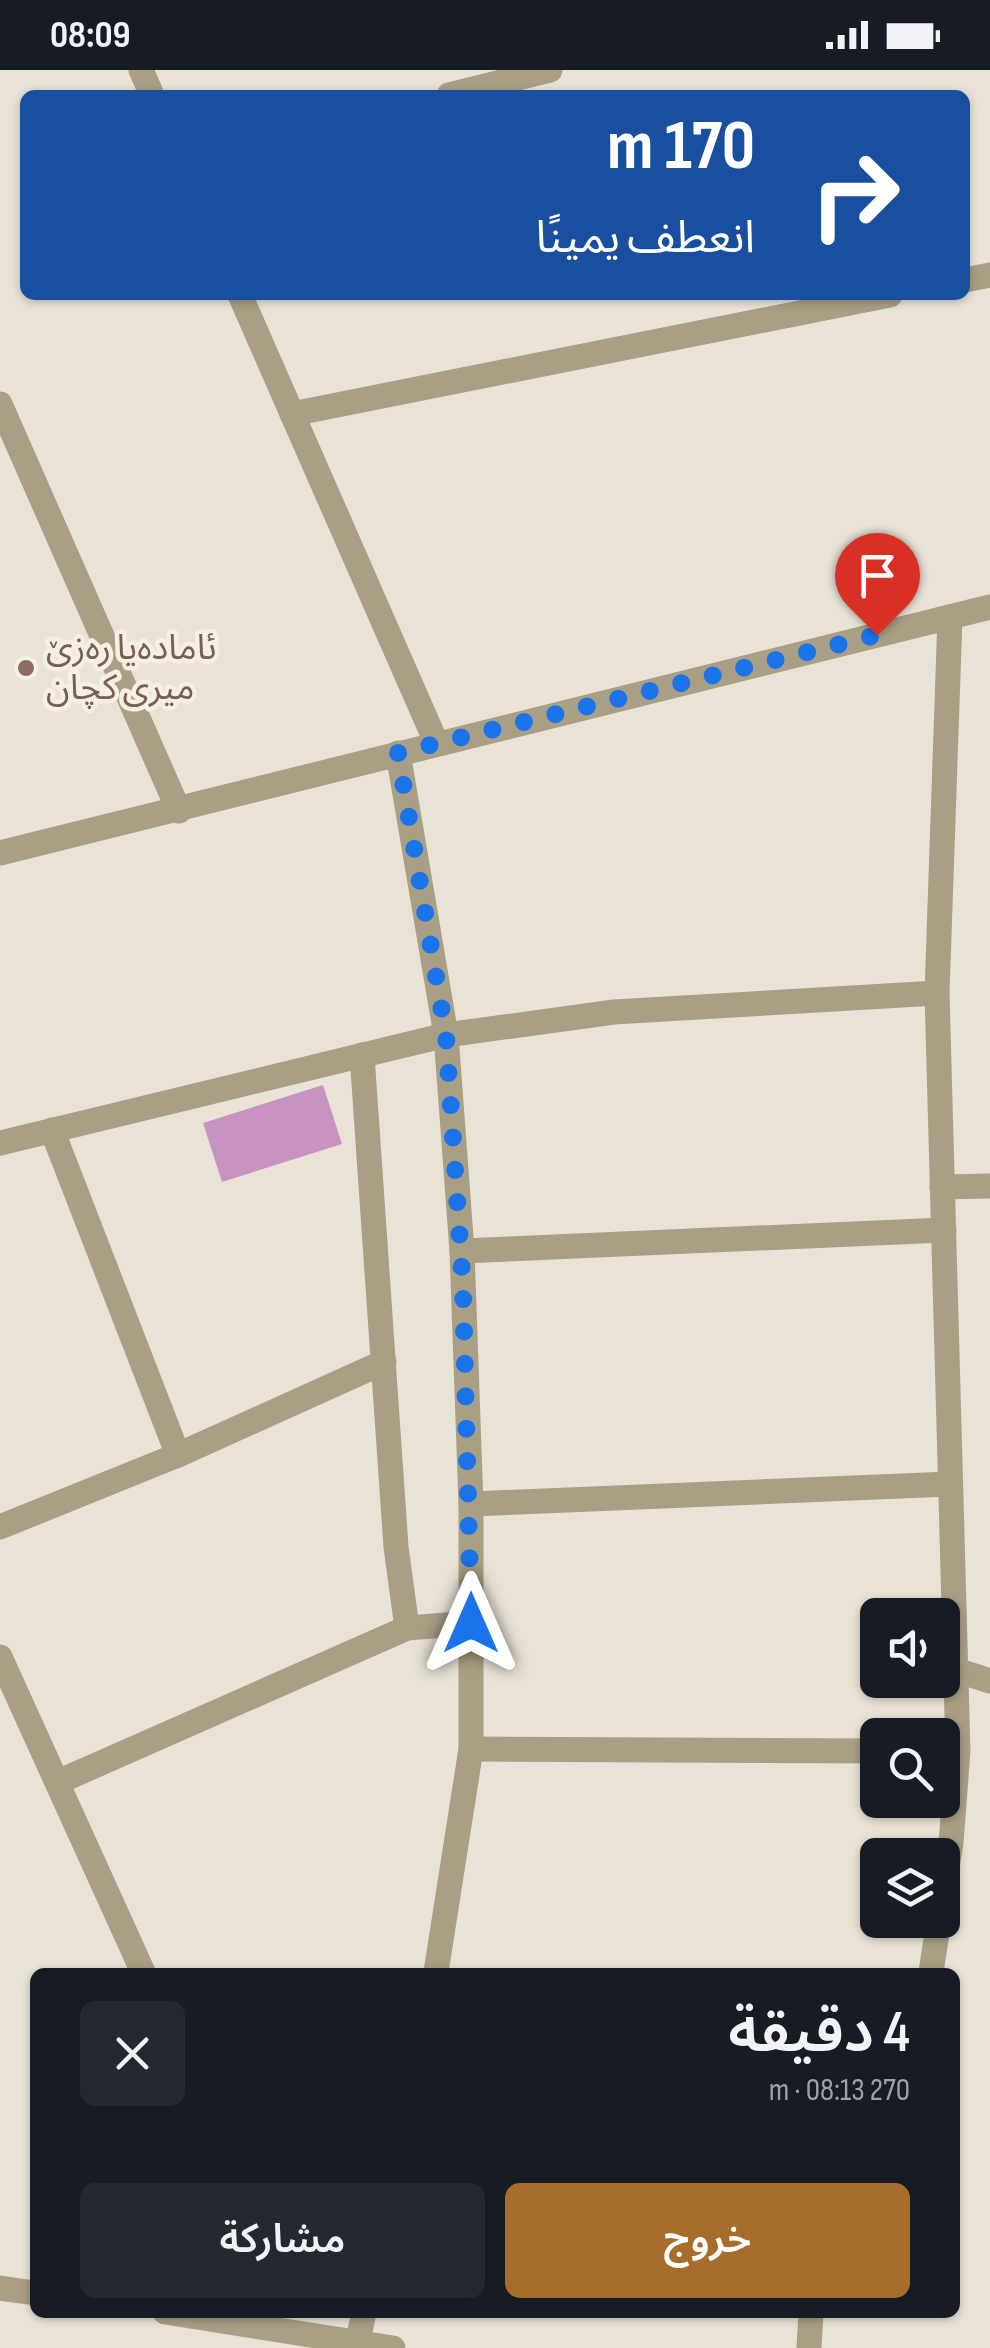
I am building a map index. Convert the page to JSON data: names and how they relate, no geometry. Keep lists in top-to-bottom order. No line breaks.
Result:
{"places":["ئامادەيا رەزێ ميرى كچان"],"page":{"status":"08:09","turn":["170 m","انعطف يمينًا"],"heading":["4 دقيقة","270 m · 08:13"],"buttons":["خروج","مشاركة"]}}
